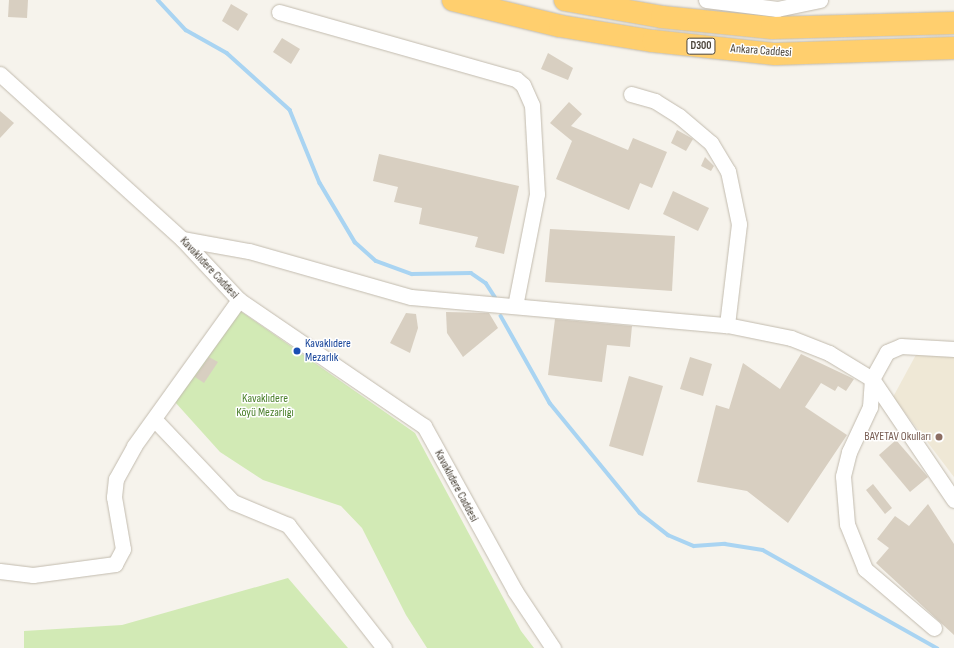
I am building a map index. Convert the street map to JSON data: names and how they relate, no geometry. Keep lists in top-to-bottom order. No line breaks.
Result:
{"streets":{"highway":["D300","Ankara Caddesi"],"street":["Kavaklıdere Caddesi"]},"parks":["Kavaklıdere Köyü Mezarlığı"],"places":["Kavaklıdere Mezarlık","BAYETAV Okulları"]}
